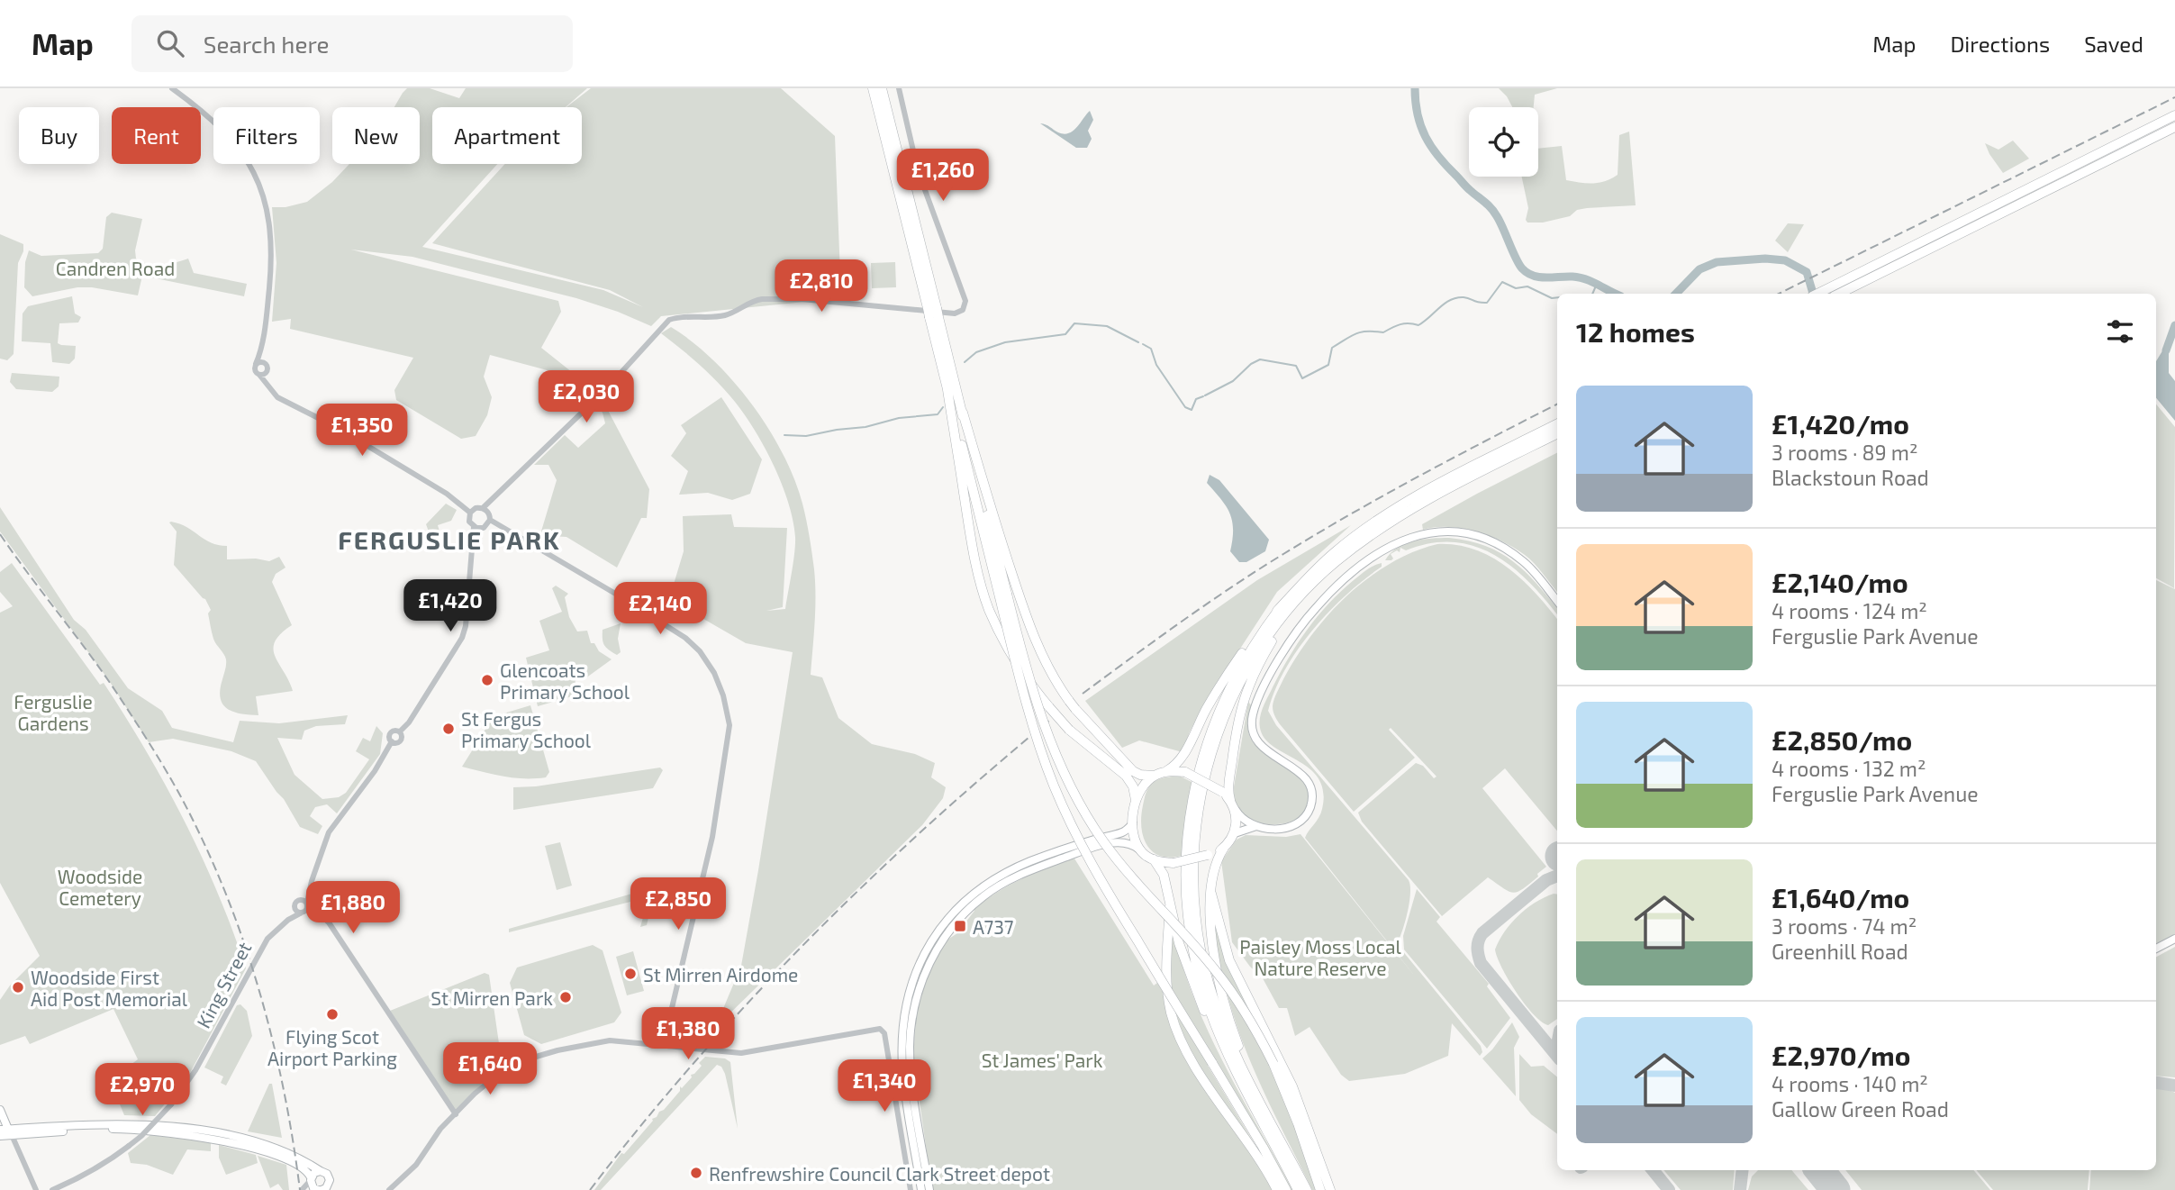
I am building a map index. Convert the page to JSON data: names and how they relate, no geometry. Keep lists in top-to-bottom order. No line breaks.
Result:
{"streets":{"street":["King Street"]},"districts":["FERGUSLIE PARK"],"parks":["Candren Road","Ferguslie Gardens","Woodside Cemetery","Paisley Moss Local Nature Reserve","St James' Park"],"places":{"other":["Glencoats Primary School","St Fergus Primary School","St Mirren Airdome","Woodside First Aid Post Memorial","St Mirren Park","Flying Scot Airport Parking","Renfrewshire Council Clark Street depot"],"transit":["A737"]},"page":{"header":"Map","search":"Search here","nav":["Map","Directions","Saved"],"chip":["Buy","Rent","Filters","New","Apartment"],"price":["£1,260","£2,810","£2,030","£1,350","£1,420","£2,140","£2,850","£1,880","£1,380","£1,640","£1,340","£2,970"],"heading":"12 homes","list":[{"name":"£1,420/mo","note":"3 rooms · 89 m² · Blackstoun Road"},{"name":"£2,140/mo","note":"4 rooms · 124 m² · Ferguslie Park Avenue"},{"name":"£2,850/mo","note":"4 rooms · 132 m² · Ferguslie Park Avenue"},{"name":"£1,640/mo","note":"3 rooms · 74 m² · Greenhill Road"},{"name":"£2,970/mo","note":"4 rooms · 140 m² · Gallow Green Road"}]}}
